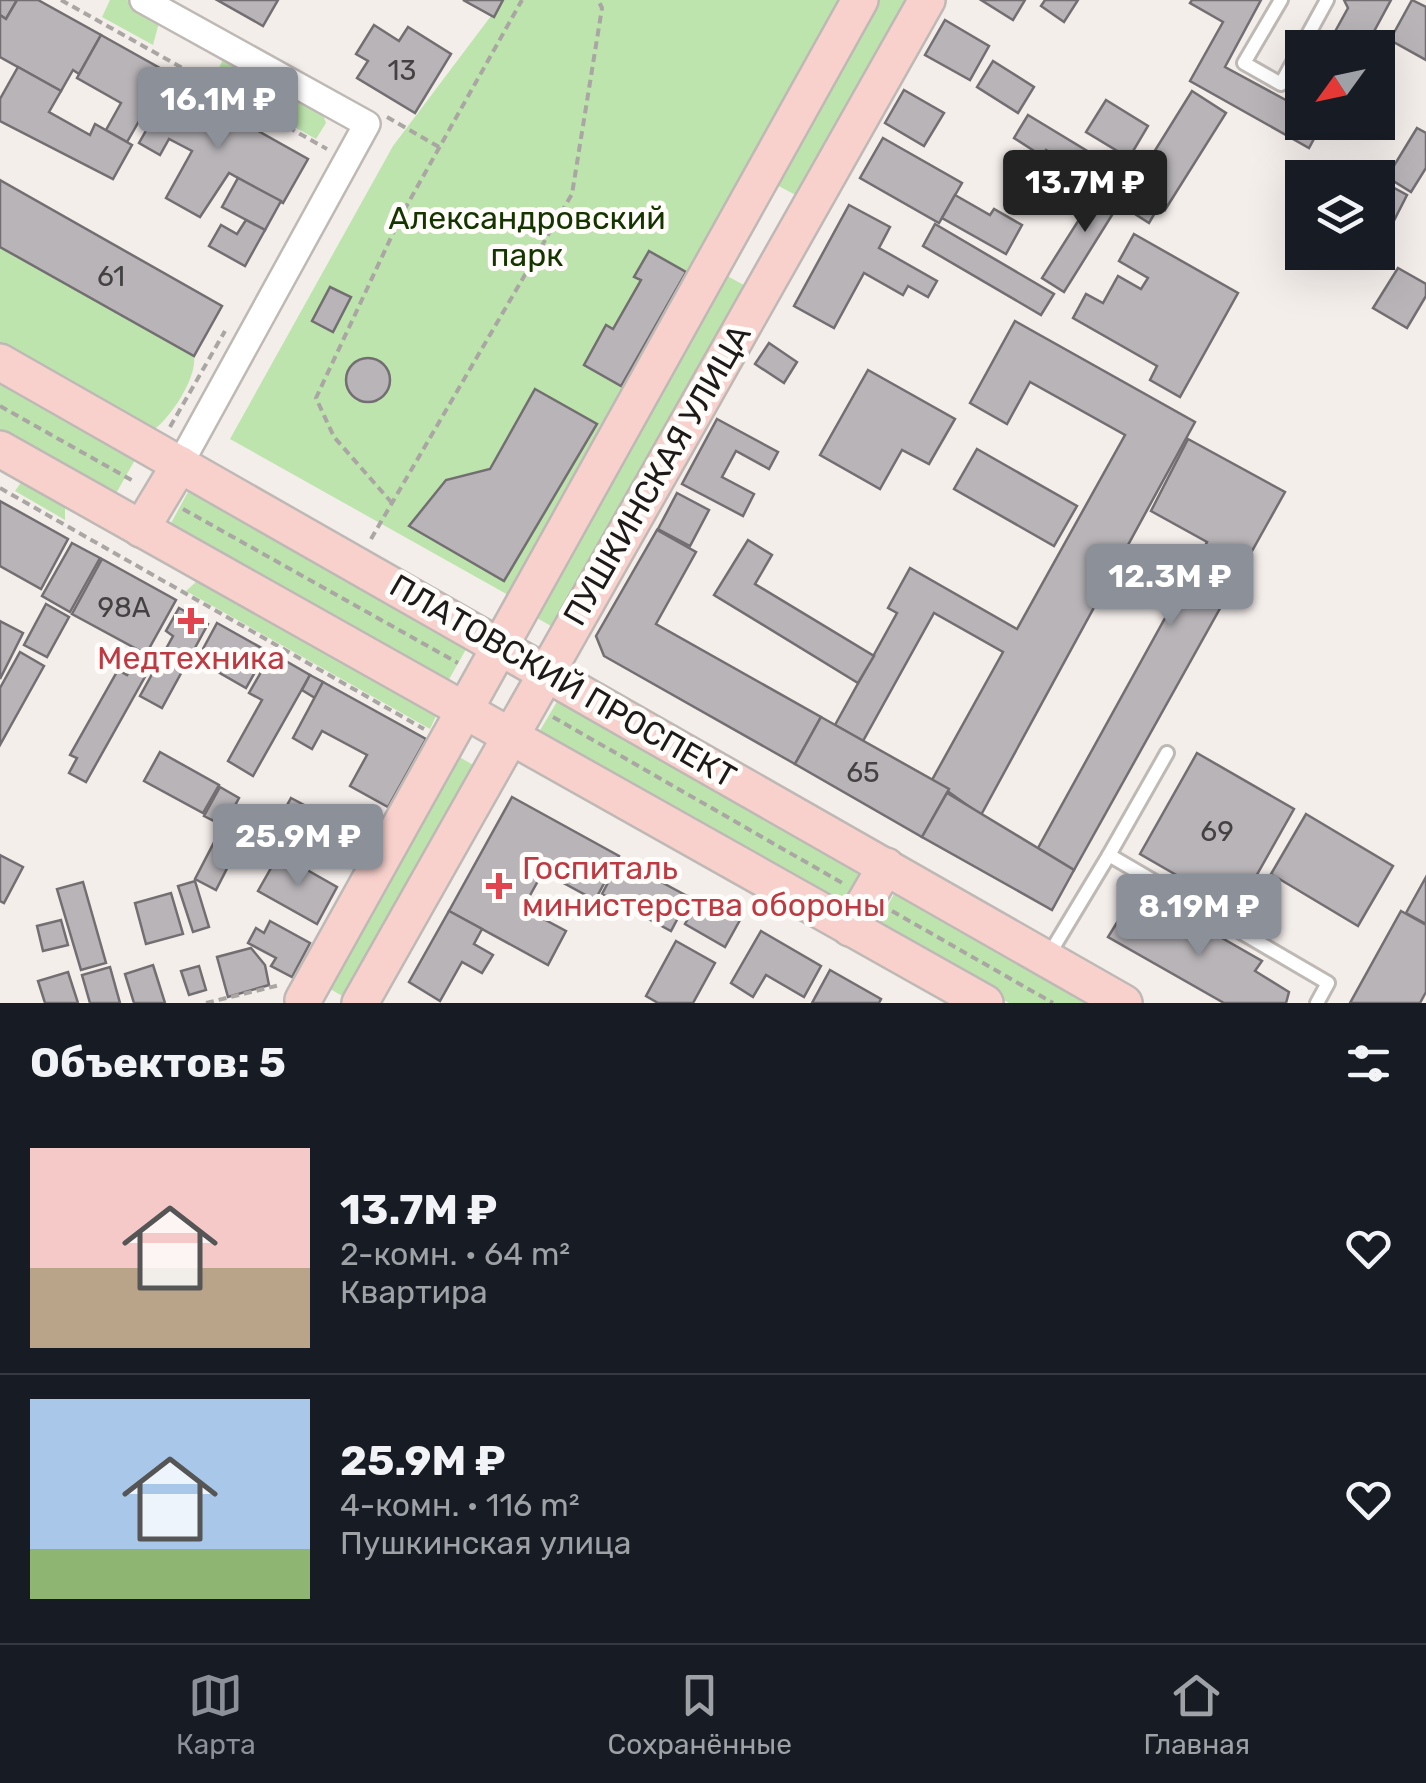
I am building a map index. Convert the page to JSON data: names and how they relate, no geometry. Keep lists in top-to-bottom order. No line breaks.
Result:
{"streets":{"main road":["ПУШКИНСКАЯ УЛИЦА","ПЛАТОВСКИЙ ПРОСПЕКТ"]},"crossings":[["ПУШКИНСКАЯ УЛИЦА","ПЛАТОВСКИЙ ПРОСПЕКТ"]],"parks":["Александровский парк"],"places":{"health":["Медтехника","Госпиталь министерства обороны"]},"house_numbers":["13","61","98А","65","69"],"north":"bottom left","page":{"price":["16.1M ₽","13.7M ₽","12.3M ₽","25.9M ₽","8.19M ₽"],"heading":"Объектов: 5","list":[{"name":"13.7M ₽","note":"2-комн. · 64 m² · Квартира"},{"name":"25.9M ₽","note":"4-комн. · 116 m² · Пушкинская улица"}],"tabs":["Карта","Сохранённые","Главная"]}}
